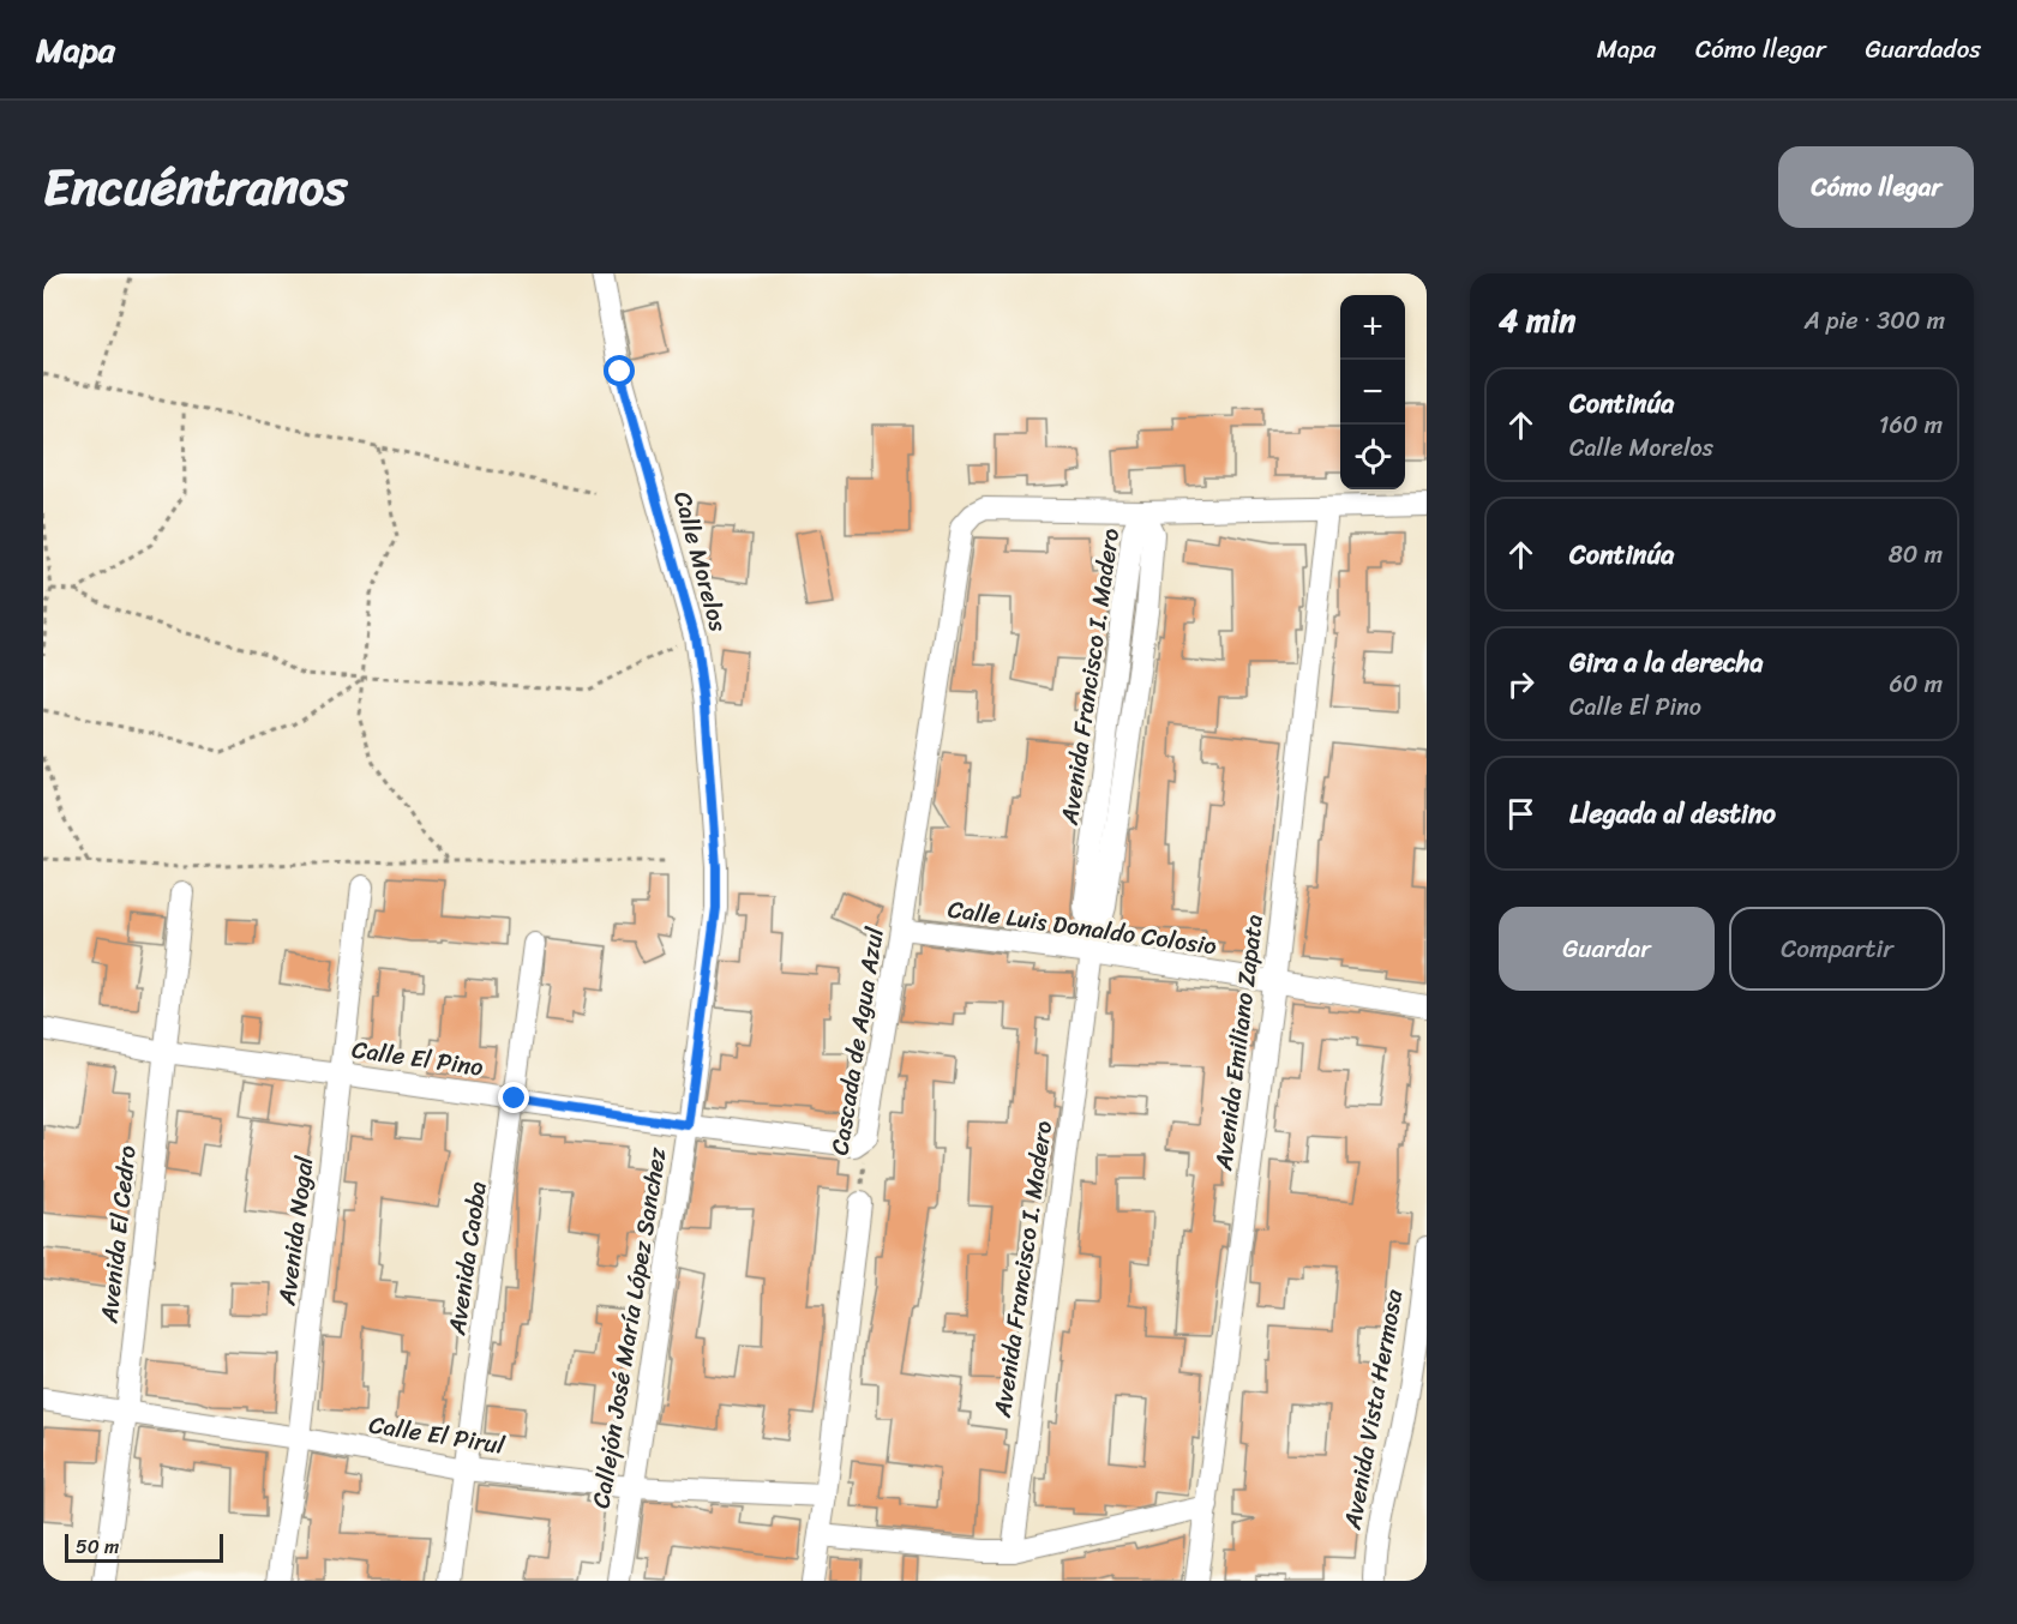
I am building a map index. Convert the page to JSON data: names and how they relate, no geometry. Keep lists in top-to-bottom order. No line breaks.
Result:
{"streets":{"street":["Calle Morelos","Avenida Francisco I. Madero","Calle Luis Donaldo Colosio","Cascada de Agua Azul","Avenida Emiliano Zapata","Calle El Pino","Avenida Nogal","Avenida El Cedro","Avenida Caoba","Callejón José María López Sanchez","Avenida Vista Hermosa","Calle El Pirul"]},"crossings":[["Calle Morelos","Callejón José María López Sanchez"],["Avenida Francisco I. Madero","Calle Luis Donaldo Colosio"],["Avenida Francisco I. Madero","Cascada de Agua Azul"],["Calle Luis Donaldo Colosio","Cascada de Agua Azul"],["Calle Luis Donaldo Colosio","Avenida Emiliano Zapata"],["Cascada de Agua Azul","Calle El Pino"],["Calle El Pino","Avenida Nogal"],["Calle El Pino","Avenida El Cedro"],["Calle El Pino","Avenida Caoba"],["Calle El Pino","Callejón José María López Sanchez"],["Avenida Nogal","Calle El Pirul"],["Avenida El Cedro","Calle El Pirul"],["Avenida Caoba","Calle El Pirul"],["Callejón José María López Sanchez","Calle El Pirul"]],"scale_bar":"50 m","page":{"header":"Mapa","nav":["Mapa","Cómo llegar","Guardados"],"title":"Encuéntranos","buttons":["Cómo llegar",["Guardar","Compartir"]],"heading":["4 min","A pie · 300 m"],"map_buttons":["+","−"],"list":[["Continúa","Calle Morelos","160 m"],["Continúa","80 m"],["Gira a la derecha","Calle El Pino","60 m"],"Llegada al destino"],"scale":"50 m"}}
